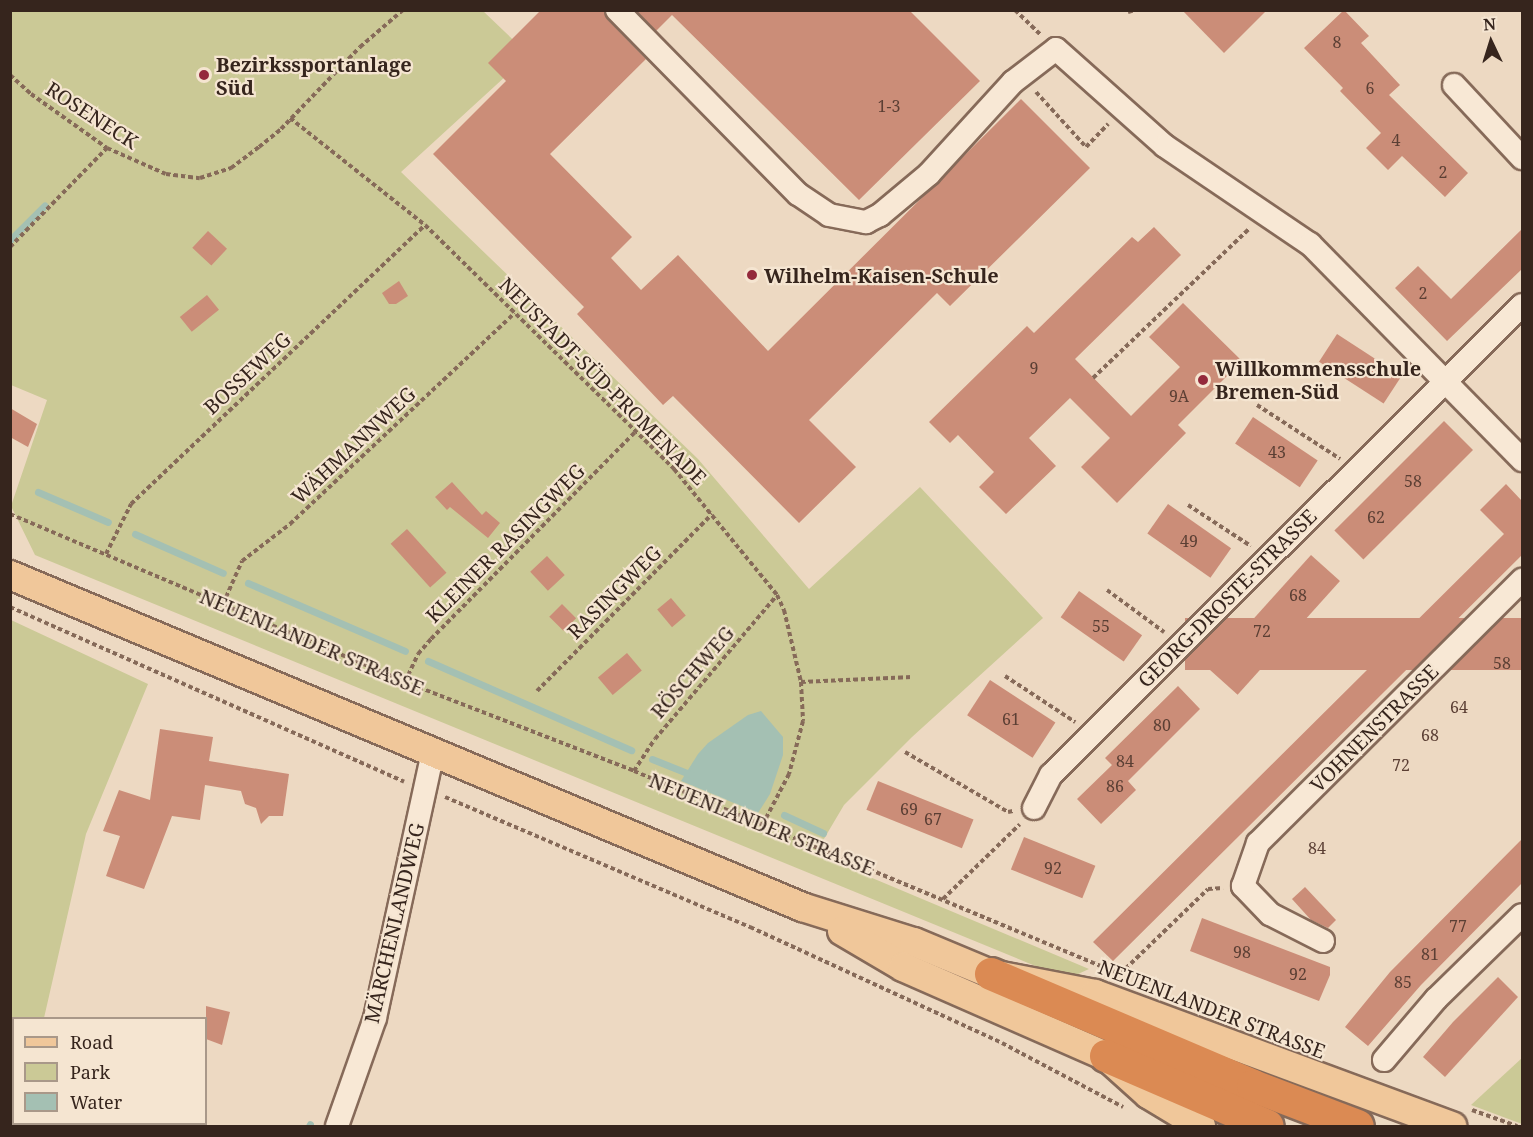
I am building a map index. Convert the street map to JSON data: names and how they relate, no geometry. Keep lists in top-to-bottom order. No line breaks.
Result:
{"streets":{"highway":["NEUENLANDER STRASSE"],"street":["GEORG-DROSTE-STRASSE","VOHNENSTRASSE","MÄRCHENLANDWEG"],"path":["ROSENECK","BOSSEWEG","NEUSTADT-SÜD-PROMENADE","WÄHMANNWEG","KLEINER RASINGWEG","RASINGWEG","RÖSCHWEG"]},"crossings":[["ROSENECK","NEUSTADT-SÜD-PROMENADE"],["BOSSEWEG","NEUSTADT-SÜD-PROMENADE"],["BOSSEWEG","NEUENLANDER STRASSE"],["NEUSTADT-SÜD-PROMENADE","WÄHMANNWEG"],["NEUSTADT-SÜD-PROMENADE","KLEINER RASINGWEG"],["NEUSTADT-SÜD-PROMENADE","RASINGWEG"],["NEUSTADT-SÜD-PROMENADE","NEUENLANDER STRASSE"],["NEUSTADT-SÜD-PROMENADE","RÖSCHWEG"],["WÄHMANNWEG","NEUENLANDER STRASSE"],["KLEINER RASINGWEG","NEUENLANDER STRASSE"],["NEUENLANDER STRASSE","RÖSCHWEG"],["NEUENLANDER STRASSE","MÄRCHENLANDWEG"]],"places":["Bezirkssportanlage Süd","Wilhelm-Kaisen-Schule","Willkommensschule Bremen-Süd"],"house_numbers":["8","6","1-3","4","2","2","9","9A","43","58","62","49","68","55","72","58","64","61","80","68","84","72","86","69","67","84","92","77","98","81","92","85"],"legend":["Road","Park","Water"],"north":"top"}
